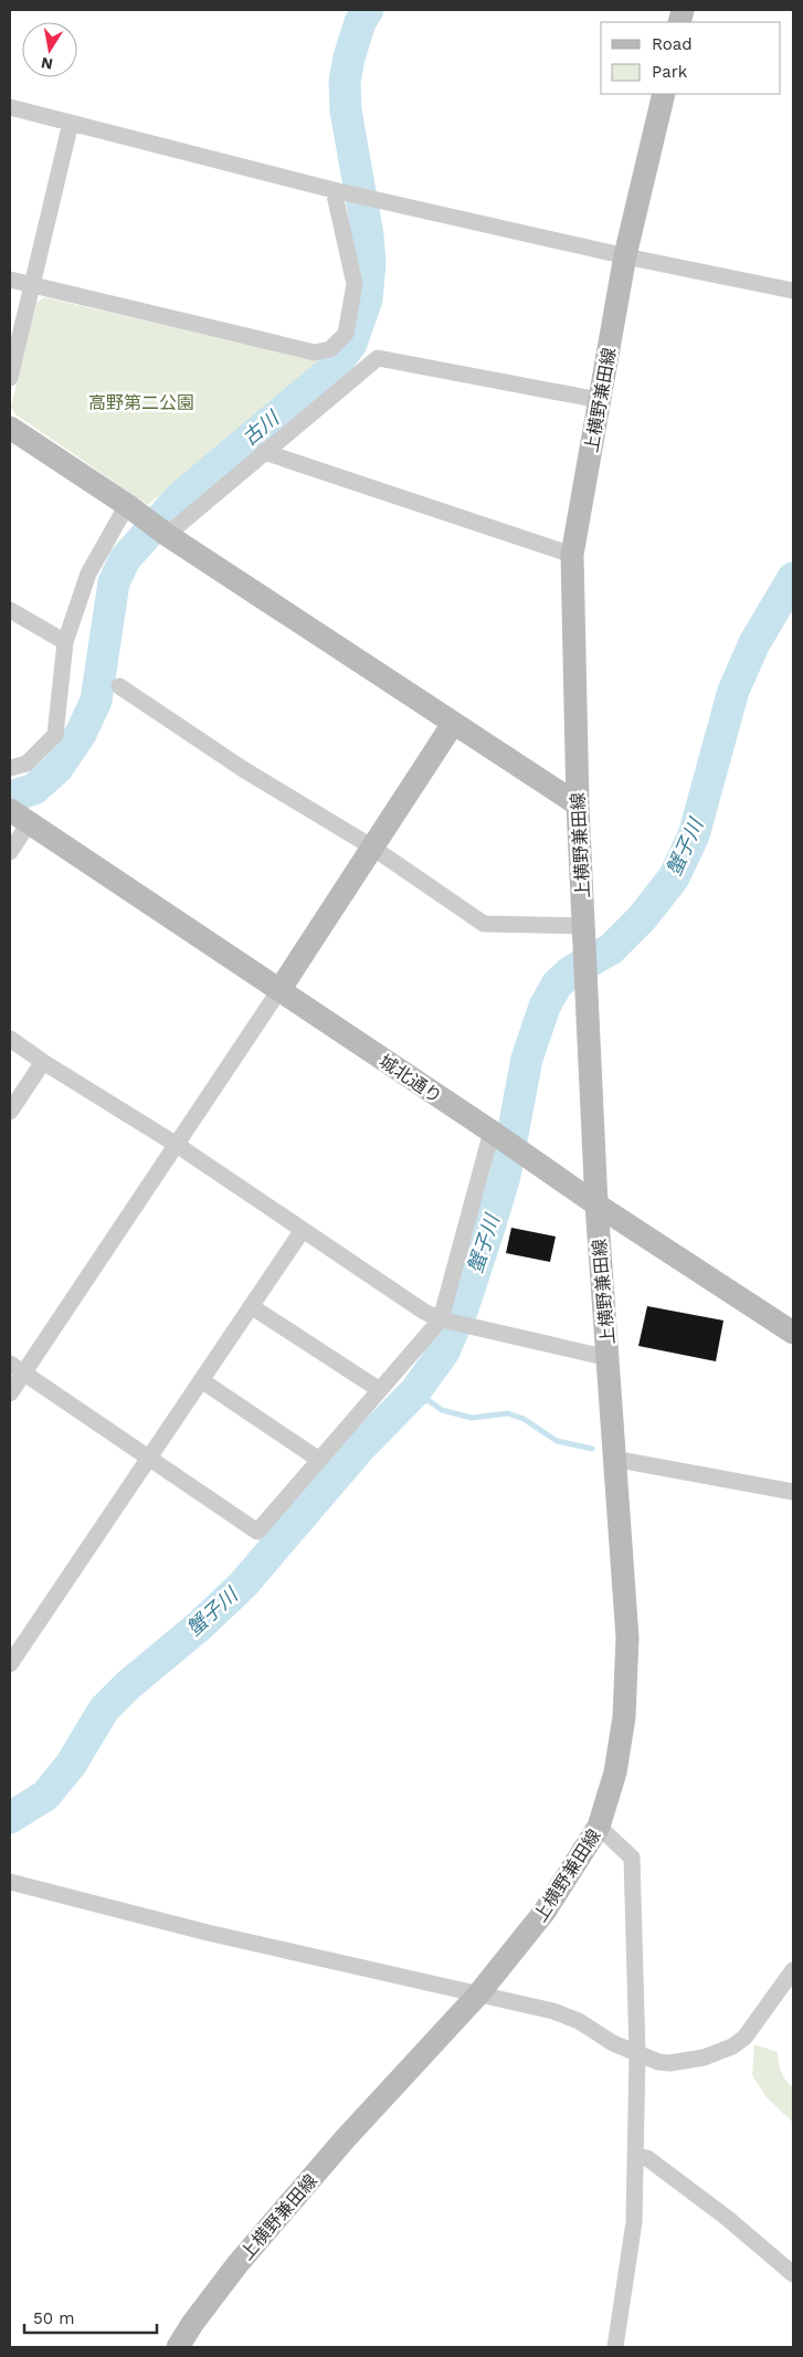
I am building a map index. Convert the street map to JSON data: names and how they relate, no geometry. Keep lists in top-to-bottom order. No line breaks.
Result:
{"streets":{"main road":["上横野兼田線","城北通り"]},"crossings":[["上横野兼田線","城北通り"]],"water":["古川","蟹子川"],"parks":["高野第二公園"],"legend":["Road","Park"],"scale_bar":"50 m","north":"bottom"}
